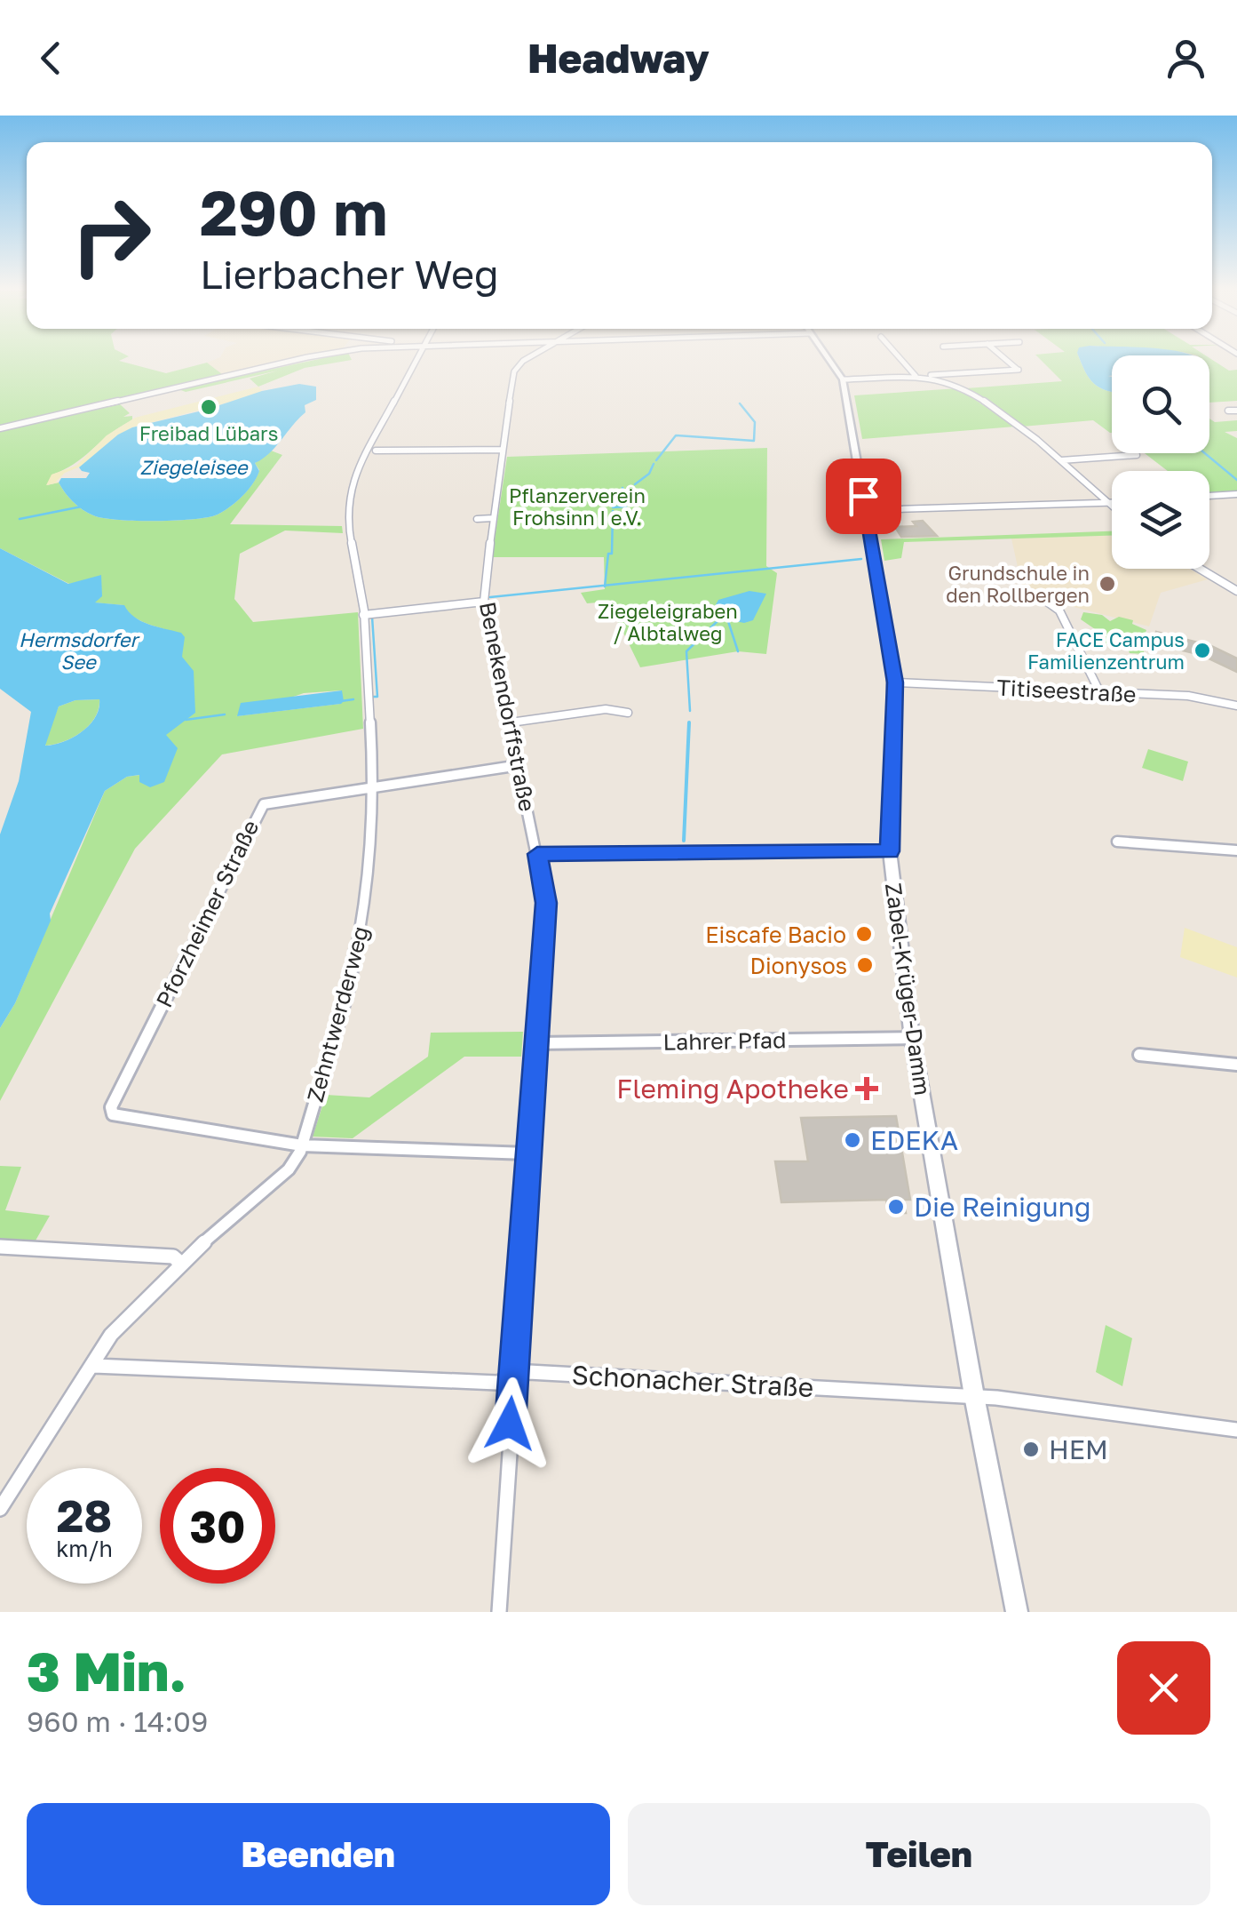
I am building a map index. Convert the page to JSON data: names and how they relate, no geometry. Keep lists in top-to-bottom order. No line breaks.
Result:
{"streets":{"street":["Titiseestraße","Benekendorffstraße","Pforzheimer Straße","Zabel-Krüger-Damm","Zehntwerderweg","Lahrer Pfad","Schonacher Straße"]},"crossings":[["Titiseestraße","Zabel-Krüger-Damm"],["Benekendorffstraße","Pforzheimer Straße"],["Benekendorffstraße","Lahrer Pfad"],["Benekendorffstraße","Schonacher Straße"],["Pforzheimer Straße","Zehntwerderweg"],["Zabel-Krüger-Damm","Lahrer Pfad"],["Zabel-Krüger-Damm","Schonacher Straße"],["Zehntwerderweg","Schonacher Straße"]],"water":["Ziegeleisee","Hermsdorfer See"],"parks":["Pflanzerverein Frohsinn I e.V.","Ziegeleigraben / Albtalweg"],"places":{"other":["Freibad Lübars","Grundschule in den Rollbergen","FACE Campus Familienzentrum","Eiscafe Bacio","Dionysos","EDEKA","Die Reinigung","HEM"],"health":["Fleming Apotheke"]},"page":{"header":"Headway","turn":["290 m","Lierbacher Weg"],"speed":"28 km/h","limit":"30","heading":["3 Min.","960 m · 14:09"],"buttons":["Beenden","Teilen"]}}
